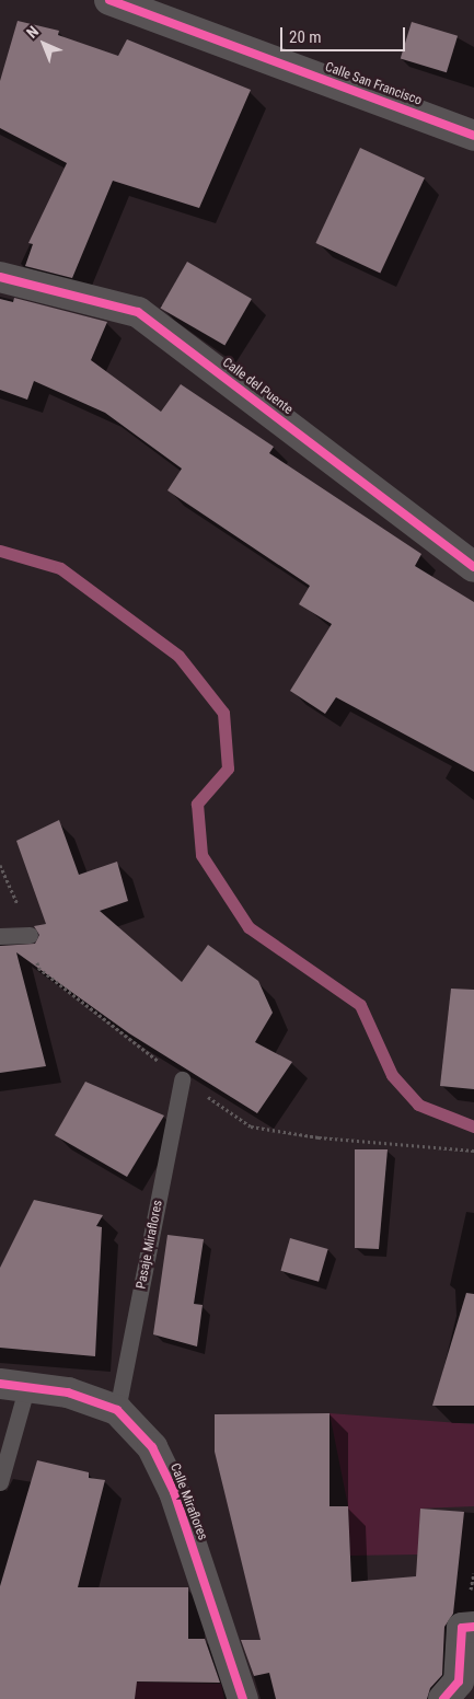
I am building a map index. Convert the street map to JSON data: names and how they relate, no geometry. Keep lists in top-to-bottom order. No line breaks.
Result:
{"streets":{"street":["Calle San Francisco","Calle del Puente","Calle Miraflores"],"lane":["Pasaje Miraflores"]},"crossings":[["Pasaje Miraflores","Calle Miraflores"]],"scale_bar":"20 m","north":"top left"}
